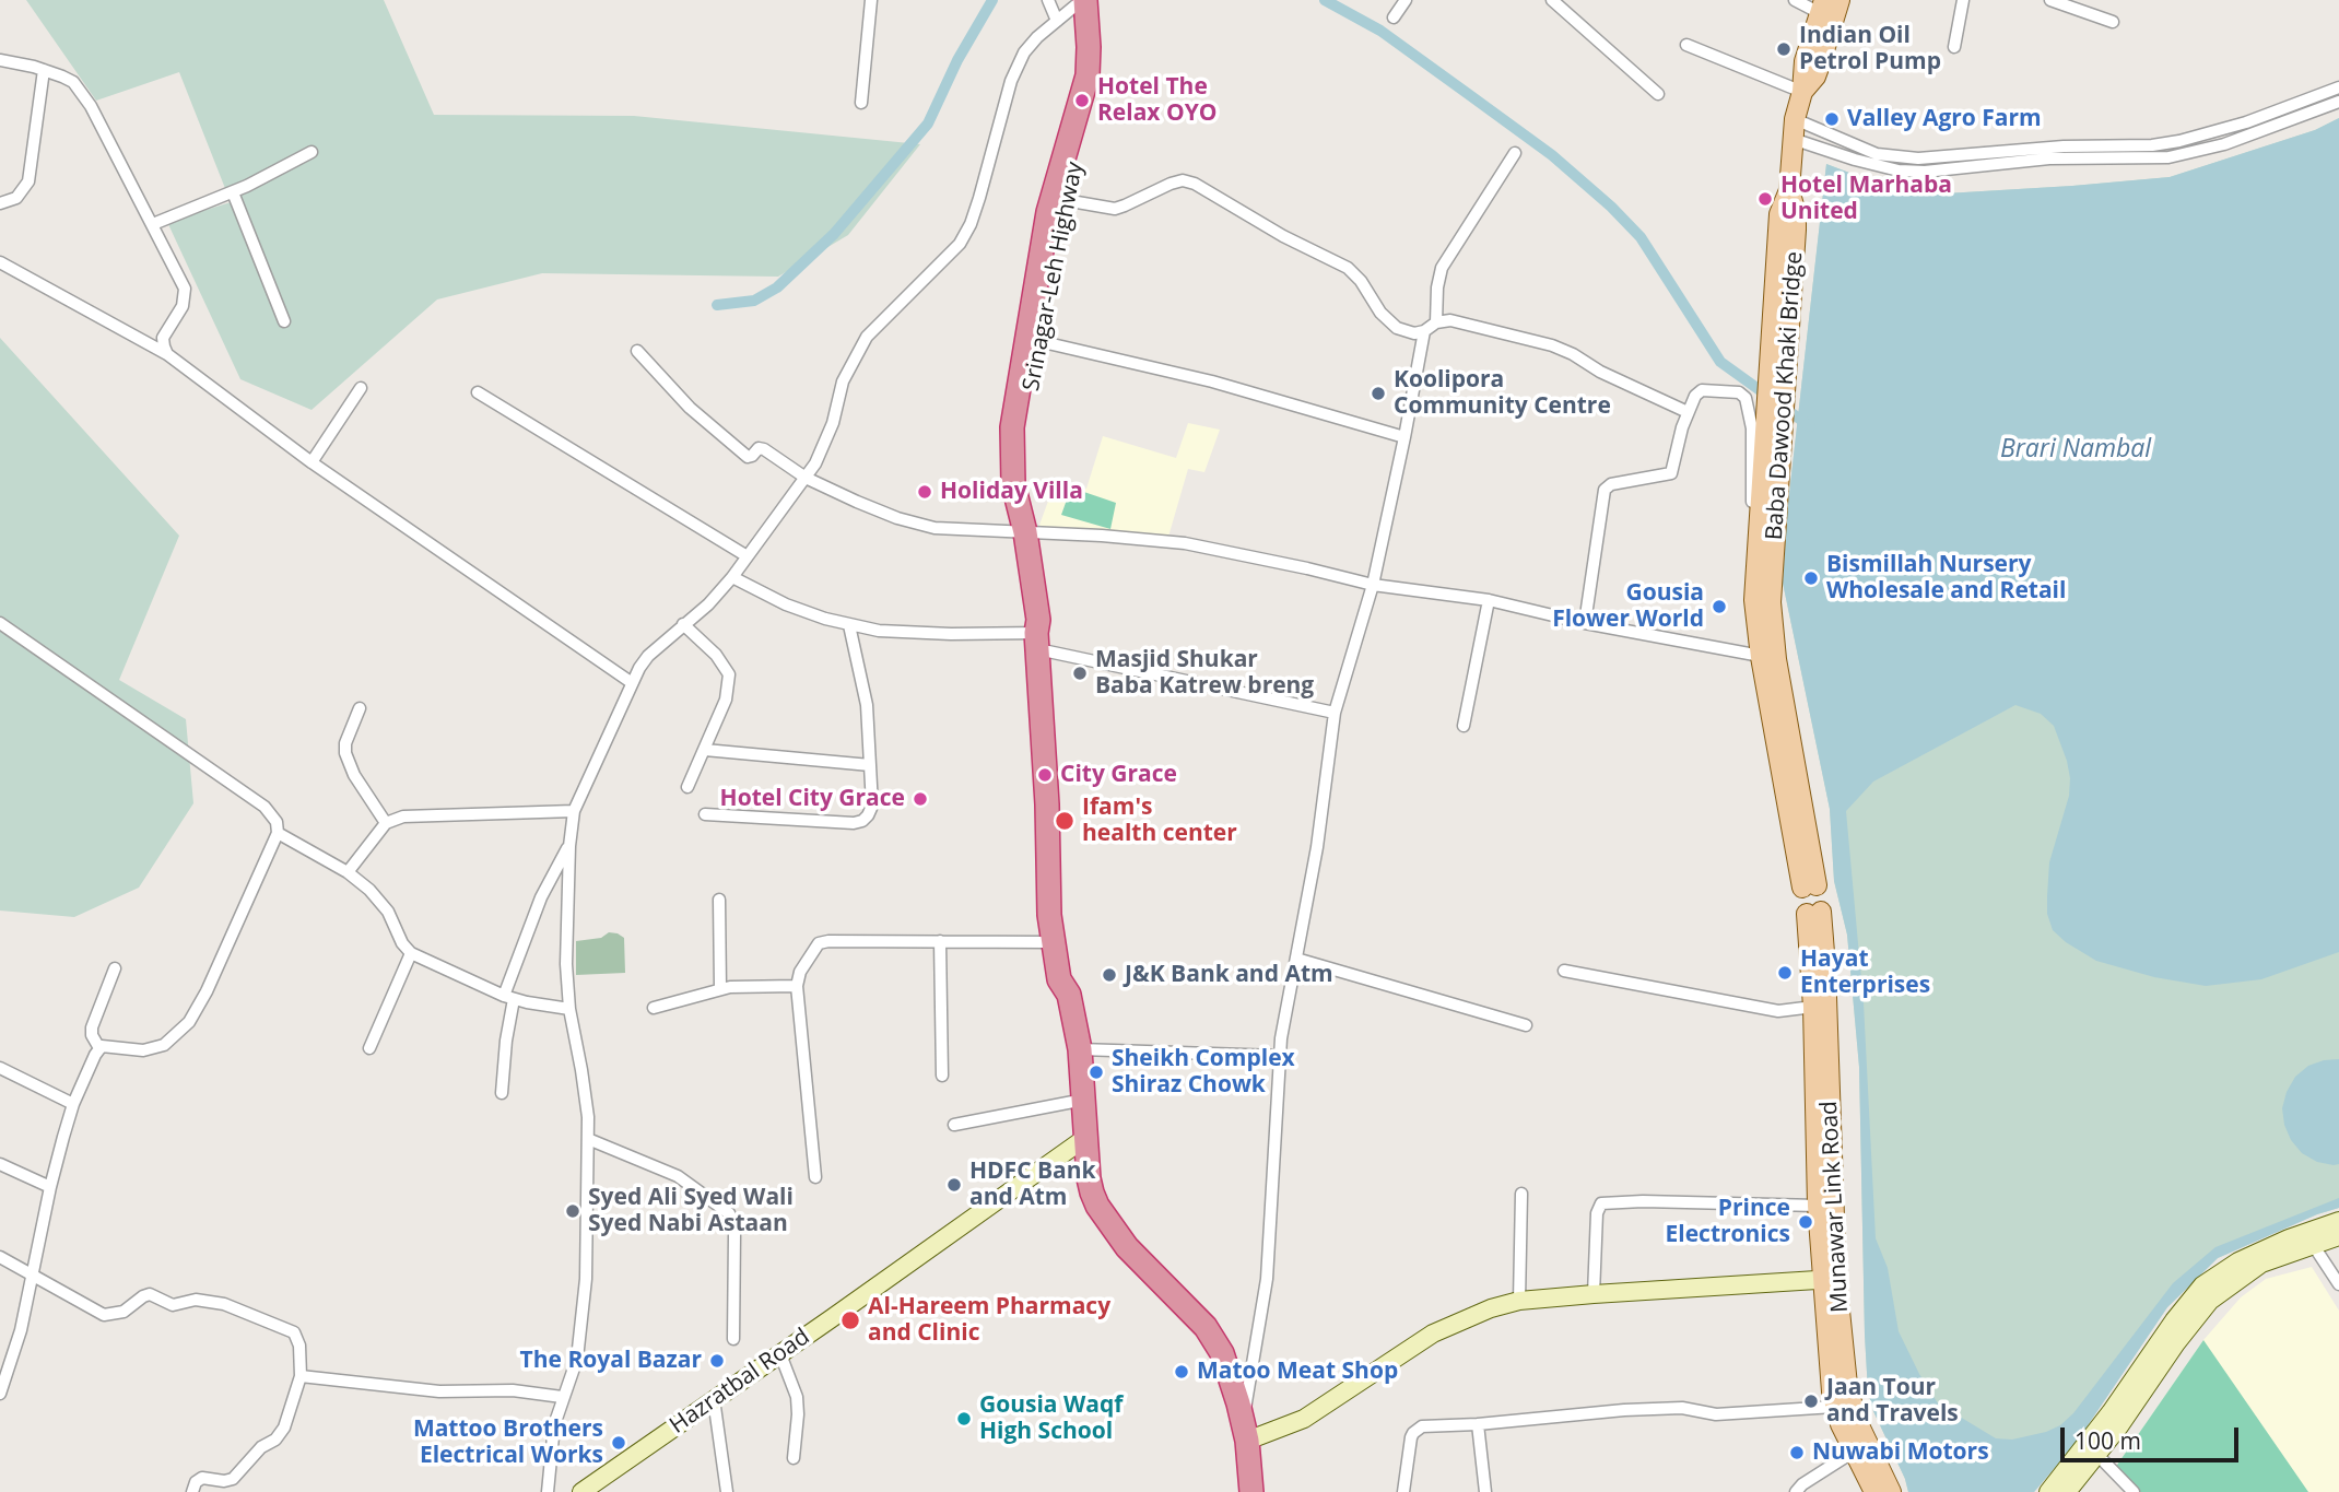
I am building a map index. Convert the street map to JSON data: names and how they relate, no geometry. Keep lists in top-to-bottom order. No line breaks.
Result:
{"streets":{"highway":["Srinagar-Leh Highway"],"main road":["Baba Dawood Khaki Bridge","Munawar Link Road"],"street":["Hazratbal Road"]},"water":["Brari Nambal"],"places":["Indian Oil Petrol Pump","Hotel The Relax OYO","Valley Agro Farm","Hotel Marhaba United","Koolipora Community Centre","Holiday Villa","Bismillah Nursery Wholesale and Retail","Gousia Flower World","Masjid Shukar Baba Katrew breng","City Grace","Hotel City Grace","Ifam's health center","Hayat Enterprises","J&K Bank and Atm","Sheikh Complex Shiraz Chowk","HDFC Bank and Atm","Syed Ali Syed Wali Syed Nabi Astaan","Prince Electronics","Al-Hareem Pharmacy and Clinic","The Royal Bazar","Matoo Meat Shop","Jaan Tour and Travels","Gousia Waqf High School","Mattoo Brothers Electrical Works","Nuwabi Motors"],"scale_bar":"100 m"}
